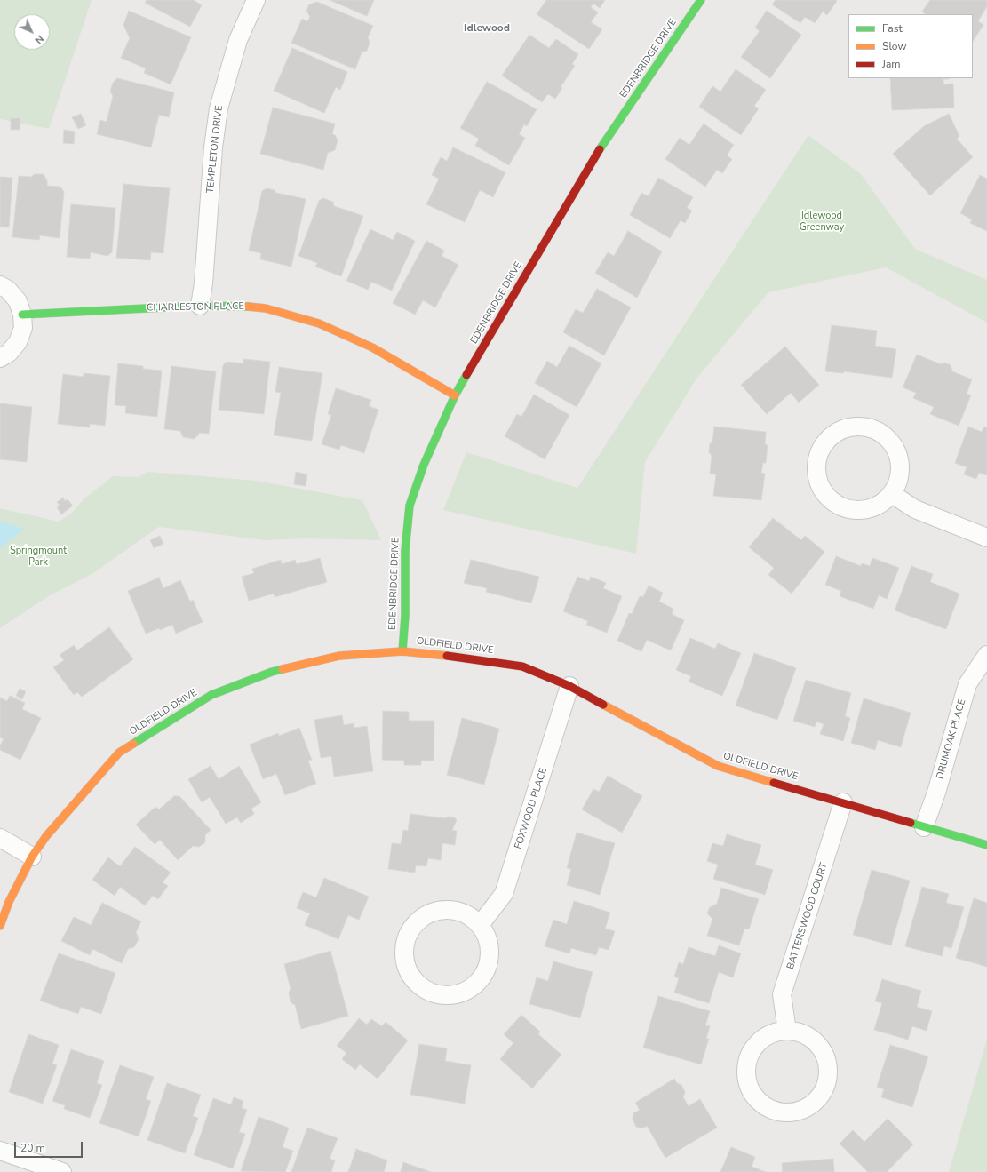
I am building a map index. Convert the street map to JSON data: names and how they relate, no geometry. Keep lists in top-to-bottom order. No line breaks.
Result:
{"streets":{"street":["EDENBRIDGE DRIVE","TEMPLETON DRIVE","CHARLESTON PLACE","OLDFIELD DRIVE","DRUMOAK PLACE","FOXWOOD PLACE","BATTERSWOOD COURT"]},"crossings":[["EDENBRIDGE DRIVE","CHARLESTON PLACE"],["EDENBRIDGE DRIVE","OLDFIELD DRIVE"],["TEMPLETON DRIVE","CHARLESTON PLACE"],["OLDFIELD DRIVE","DRUMOAK PLACE"],["OLDFIELD DRIVE","FOXWOOD PLACE"],["OLDFIELD DRIVE","BATTERSWOOD COURT"]],"districts":["Idlewood"],"parks":["Idlewood Greenway","Springmount Park"],"legend":["Fast","Slow","Jam"],"scale_bar":"20 m","north":"bottom right"}
